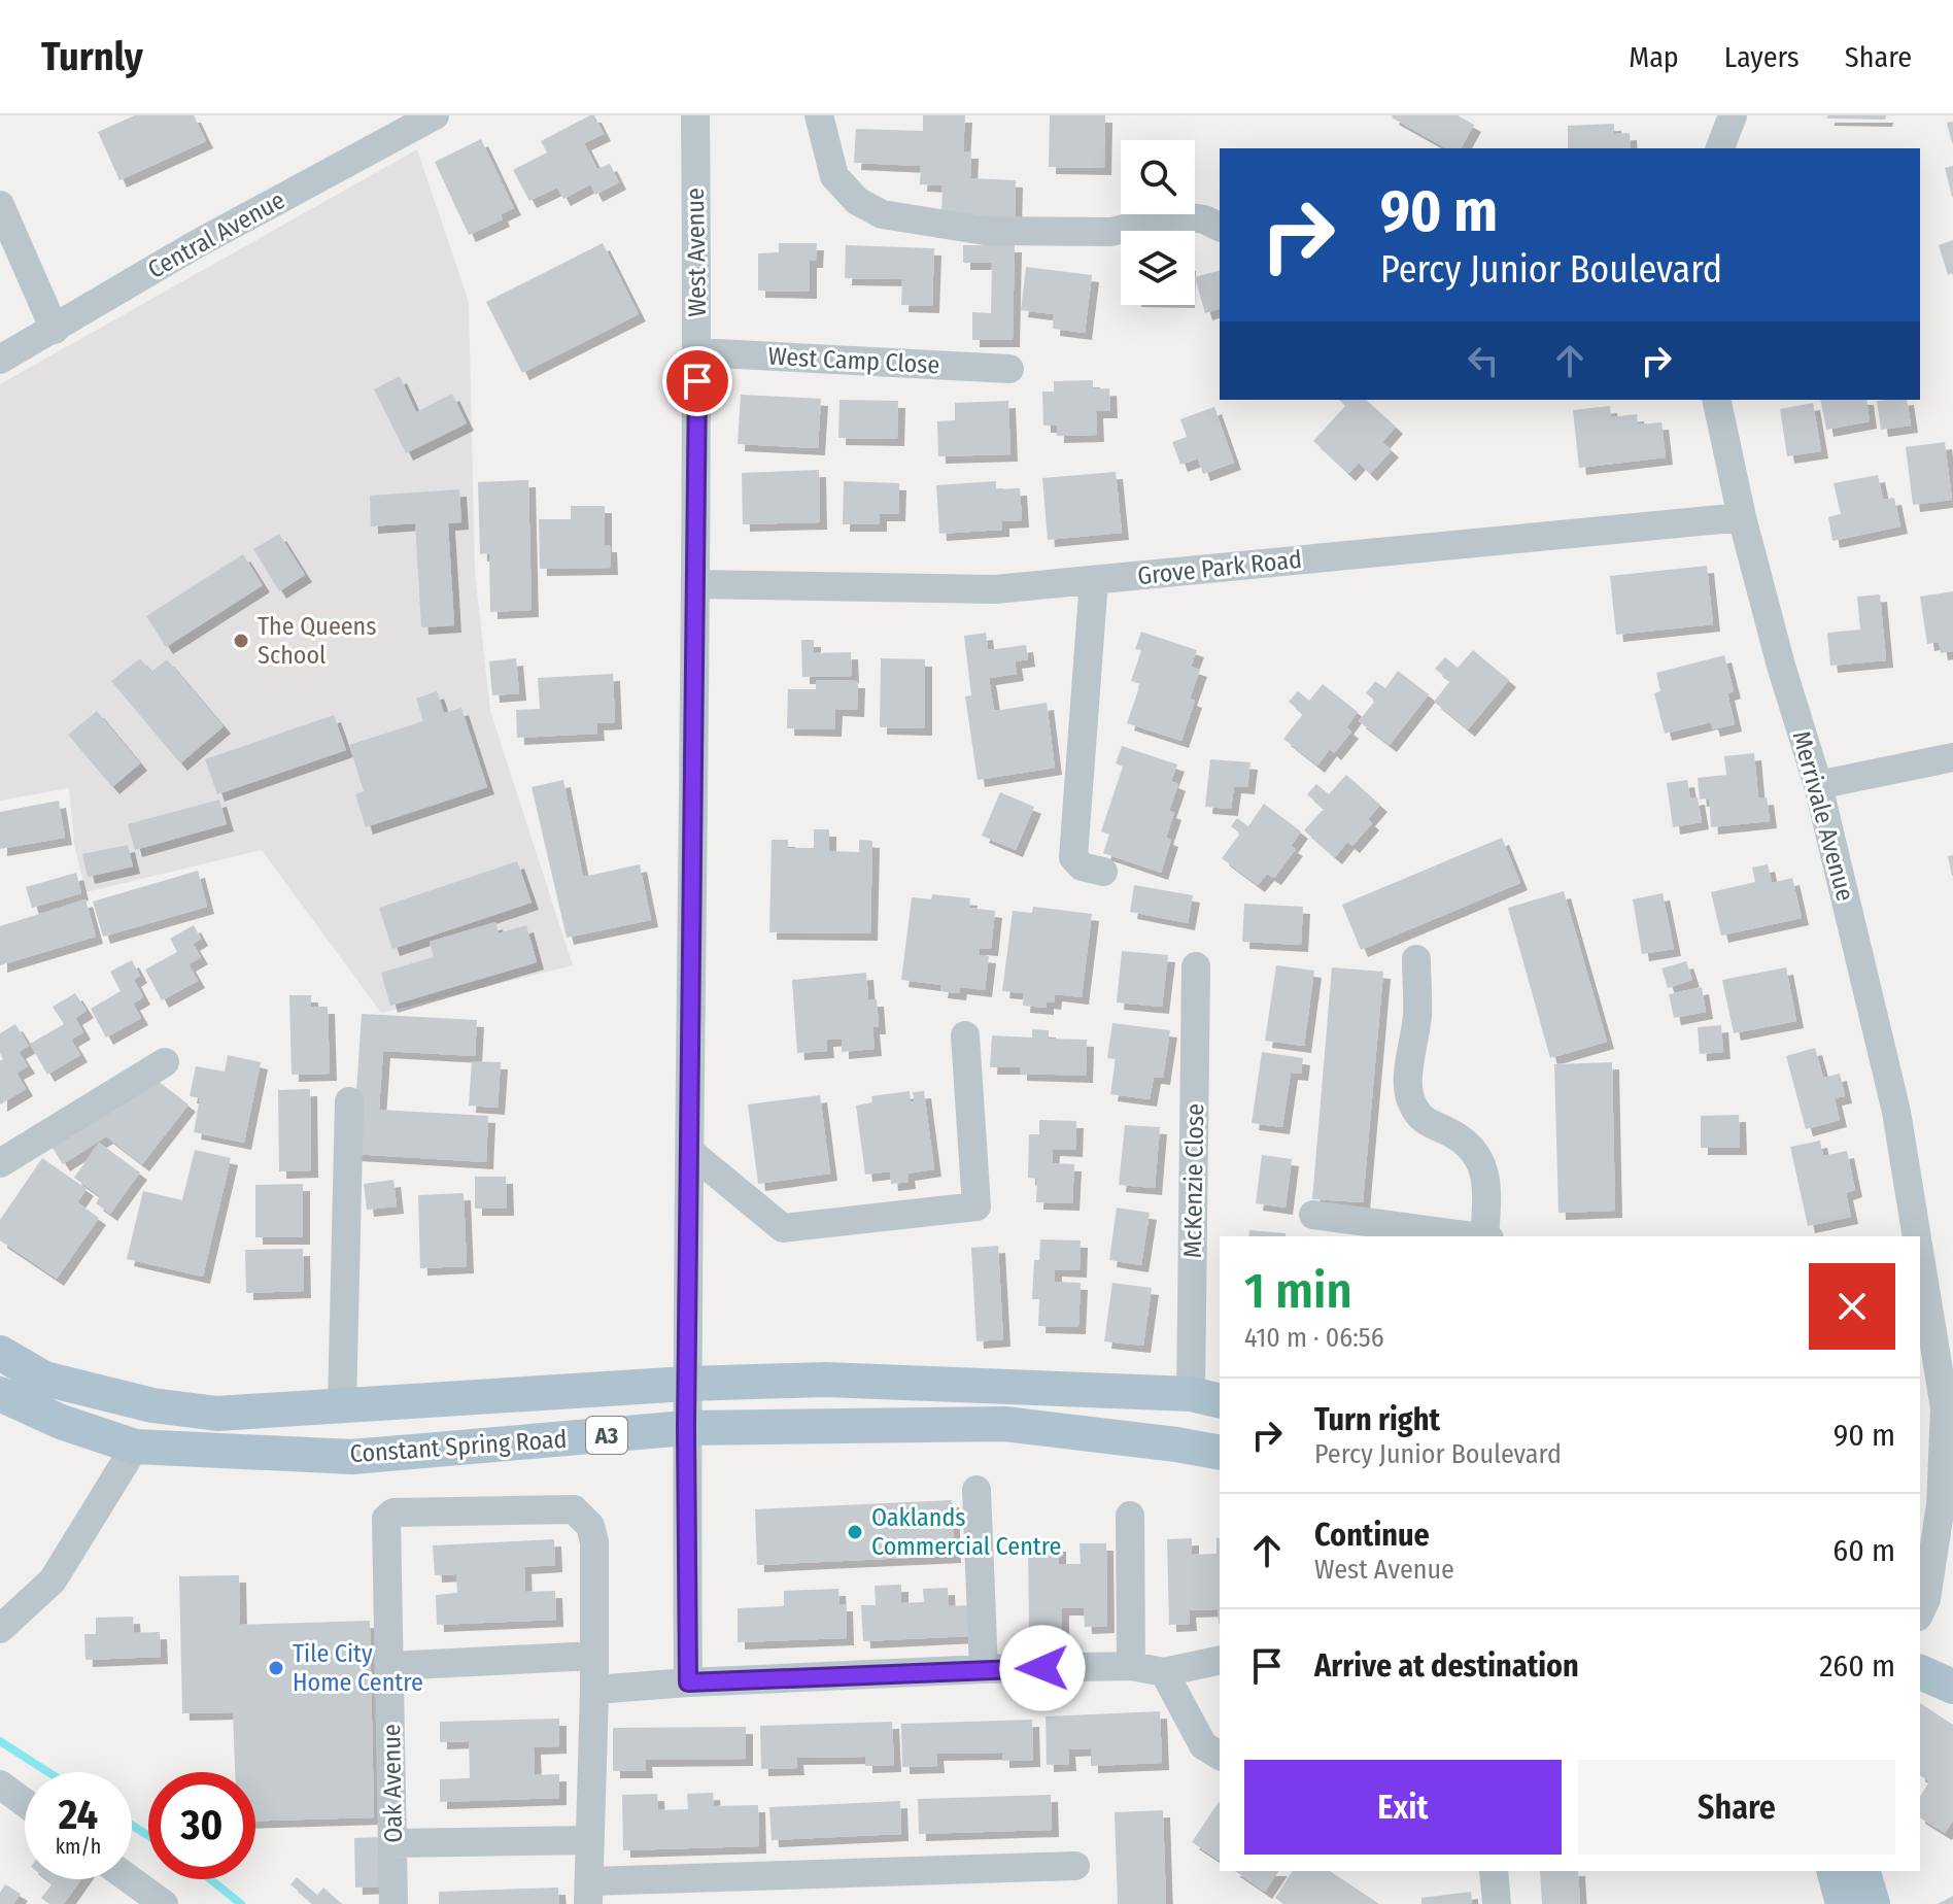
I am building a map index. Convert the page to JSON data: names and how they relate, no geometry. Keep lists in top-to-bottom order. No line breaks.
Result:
{"streets":{"main road":["A3","Constant Spring Road"],"street":["Central Avenue","West Avenue","West Camp Close","Grove Park Road","Merrivale Avenue","McKenzie Close","Oak Avenue"]},"crossings":[["West Avenue","West Camp Close"],["West Avenue","Grove Park Road"],["West Avenue","Constant Spring Road"],["Grove Park Road","Merrivale Avenue"],["McKenzie Close","Constant Spring Road"]],"places":["The Queens School","Oaklands Commercial Centre","Tile City Home Centre"],"page":{"header":"Turnly","nav":["Map","Layers","Share"],"turn":["90 m","Percy Junior Boulevard"],"heading":["1 min","410 m · 06:56"],"list":[{"name":"Turn right","note":"Percy Junior Boulevard","value":"90 m"},{"name":"Continue","note":"West Avenue","value":"60 m"},{"name":"Arrive at destination","value":"260 m"}],"buttons":["Exit","Share"],"speed":"24 km/h","limit":"30"}}
